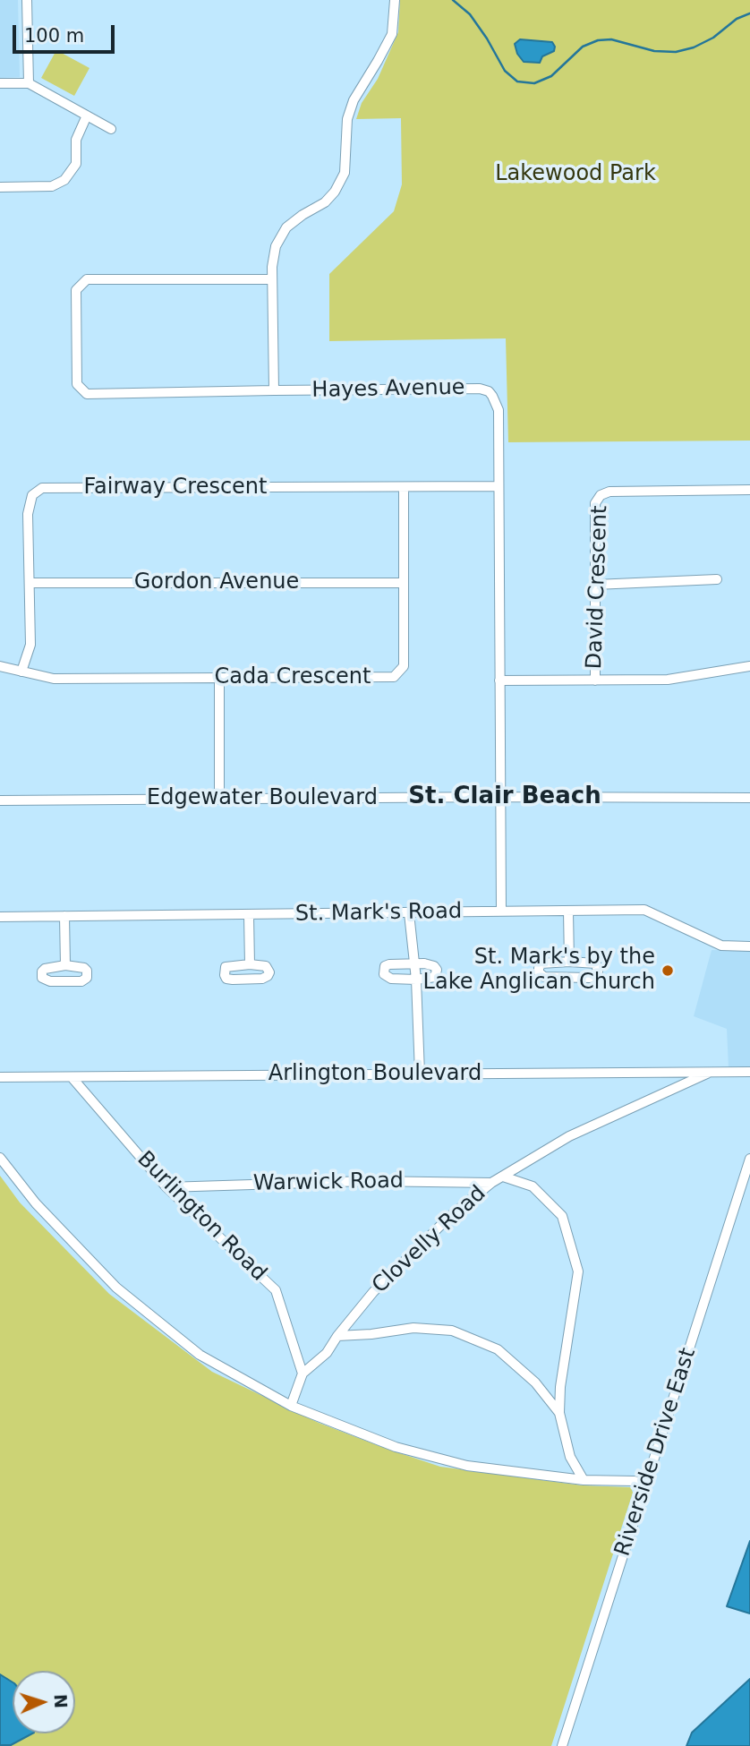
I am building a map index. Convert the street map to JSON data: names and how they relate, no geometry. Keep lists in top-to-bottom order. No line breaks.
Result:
{"streets":{"street":["Hayes Avenue","Fairway Crescent","Gordon Avenue","David Crescent","Cada Crescent","Edgewater Boulevard","St. Mark's Road","Arlington Boulevard","Warwick Road","Burlington Road","Clovelly Road","Riverside Drive East"]},"crossings":[["Hayes Avenue","Fairway Crescent"],["Hayes Avenue","Edgewater Boulevard"],["Hayes Avenue","St. Mark's Road"],["Fairway Crescent","Gordon Avenue"],["Fairway Crescent","Cada Crescent"],["Gordon Avenue","Cada Crescent"],["Arlington Boulevard","Burlington Road"],["Arlington Boulevard","Clovelly Road"],["Warwick Road","Burlington Road"],["Warwick Road","Clovelly Road"],["Burlington Road","Clovelly Road"]],"districts":["St. Clair Beach"],"parks":["Lakewood Park"],"places":["St. Mark's by the Lake Anglican Church"],"scale_bar":"100 m","north":"right"}
